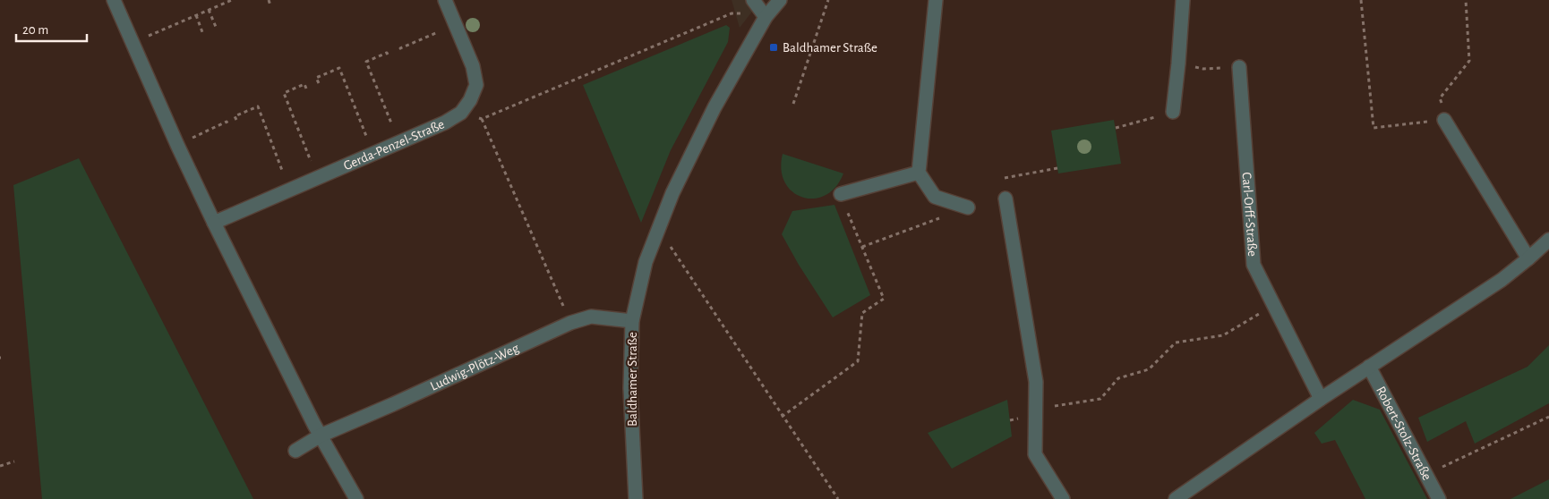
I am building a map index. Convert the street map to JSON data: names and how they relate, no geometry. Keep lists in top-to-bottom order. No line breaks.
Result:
{"streets":{"street":["Gerda-Penzel-Straße","Carl-Orff-Straße","Ludwig-Plötz-Weg","Baldhamer Straße","Robert-Stolz-Straße"]},"crossings":[["Ludwig-Plötz-Weg","Baldhamer Straße"]],"places":{"transit":["Baldhamer Straße"]},"scale_bar":"20 m"}
